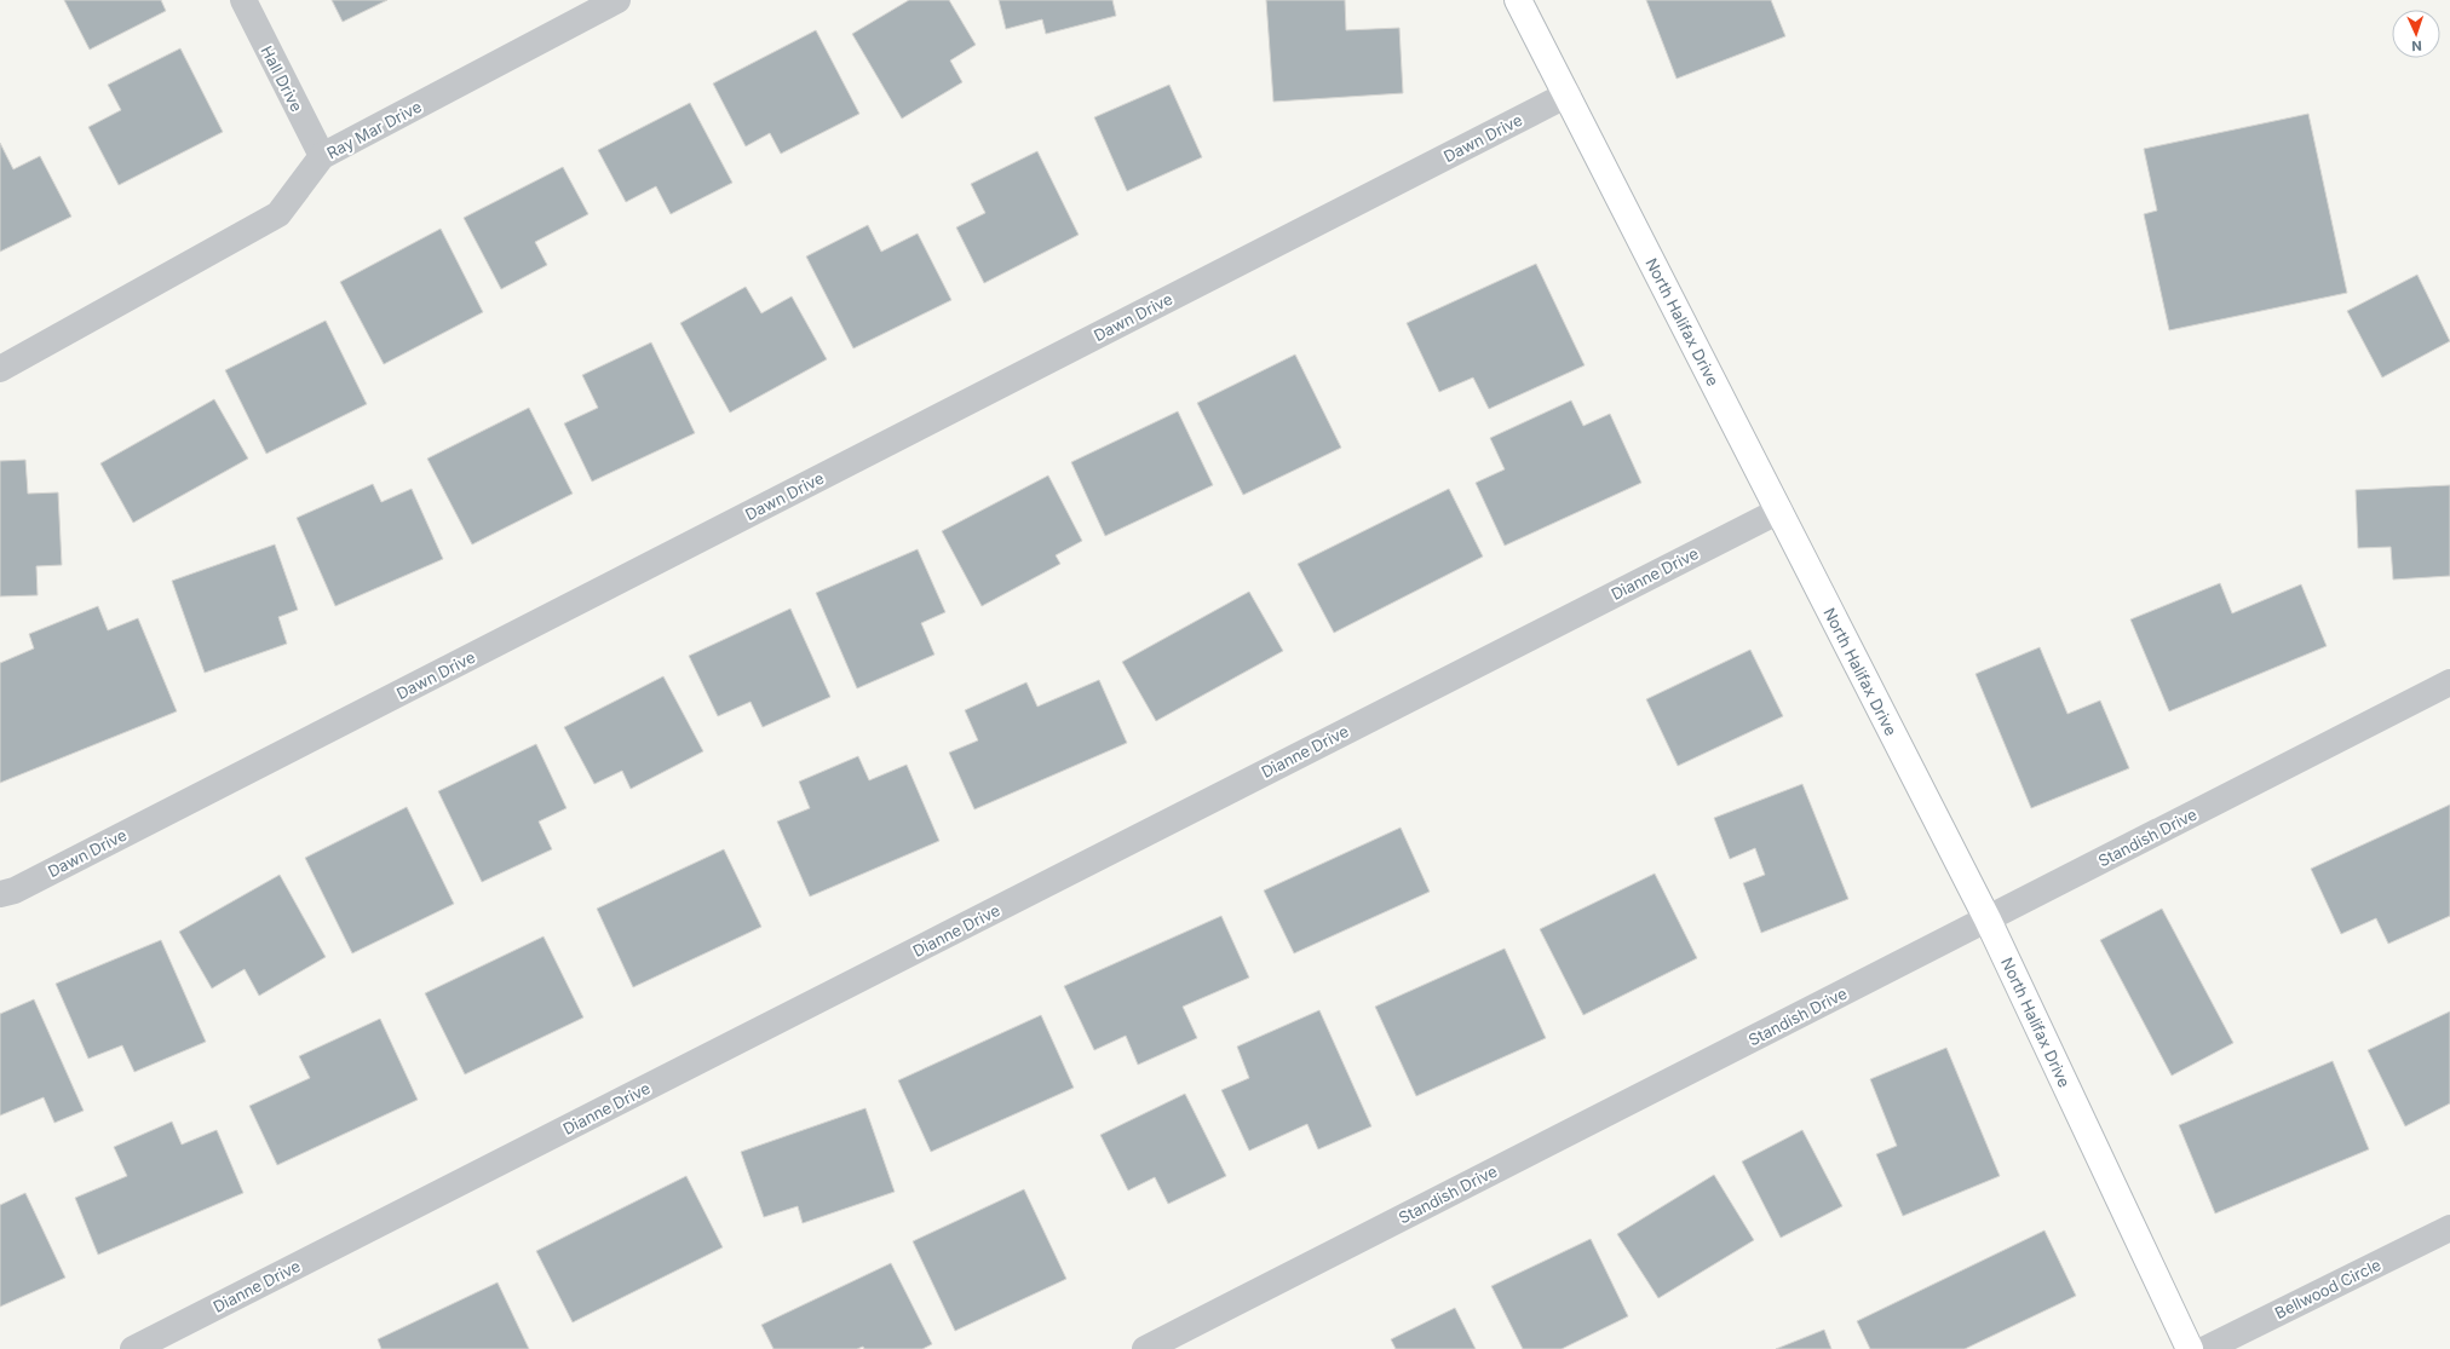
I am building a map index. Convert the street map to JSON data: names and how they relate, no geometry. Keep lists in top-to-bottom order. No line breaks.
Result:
{"streets":{"street":["Hall Drive","Ray Mar Drive","Dawn Drive","North Halifax Drive","Dianne Drive","Standish Drive","Bellwood Circle"]},"crossings":[["Hall Drive","Ray Mar Drive"],["Dawn Drive","North Halifax Drive"],["North Halifax Drive","Dianne Drive"],["North Halifax Drive","Standish Drive"]],"north":"bottom"}
